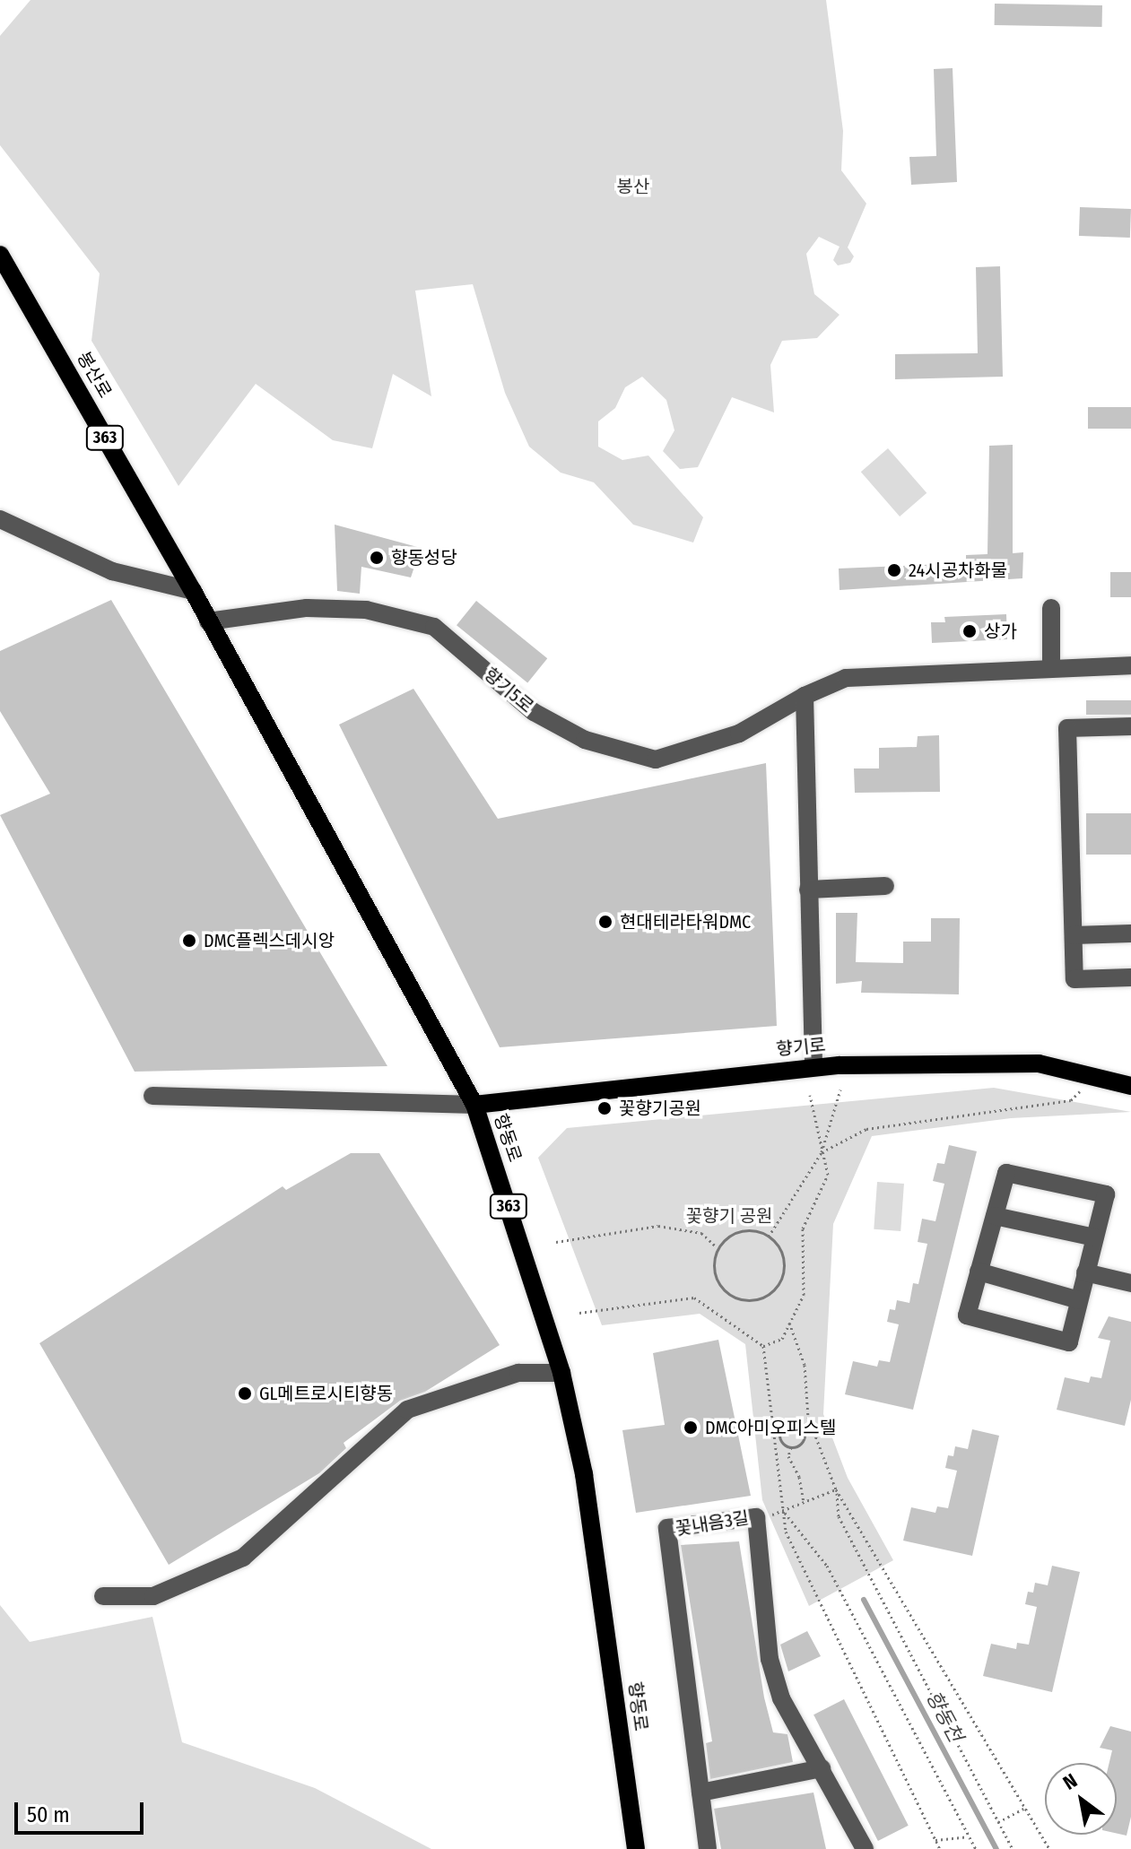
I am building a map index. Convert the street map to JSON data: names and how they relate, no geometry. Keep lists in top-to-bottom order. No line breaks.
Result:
{"streets":{"main road":["봉산로","363","향기로","향동로"],"street":["향기5로","꽃내음3길"]},"crossings":[["봉산로","향기5로"],["봉산로","향동로"],["향기5로","향동로"],["향기로","향동로"]],"water":["향동천"],"parks":["봉산","꽃향기 공원"],"places":["향동성당","24시공차화물","상가","현대테라타워DMC","DMC플렉스데시앙","꽃향기공원","GL메트로시티향동","DMC아미오피스텔"],"scale_bar":"50 m","north":"top left"}
